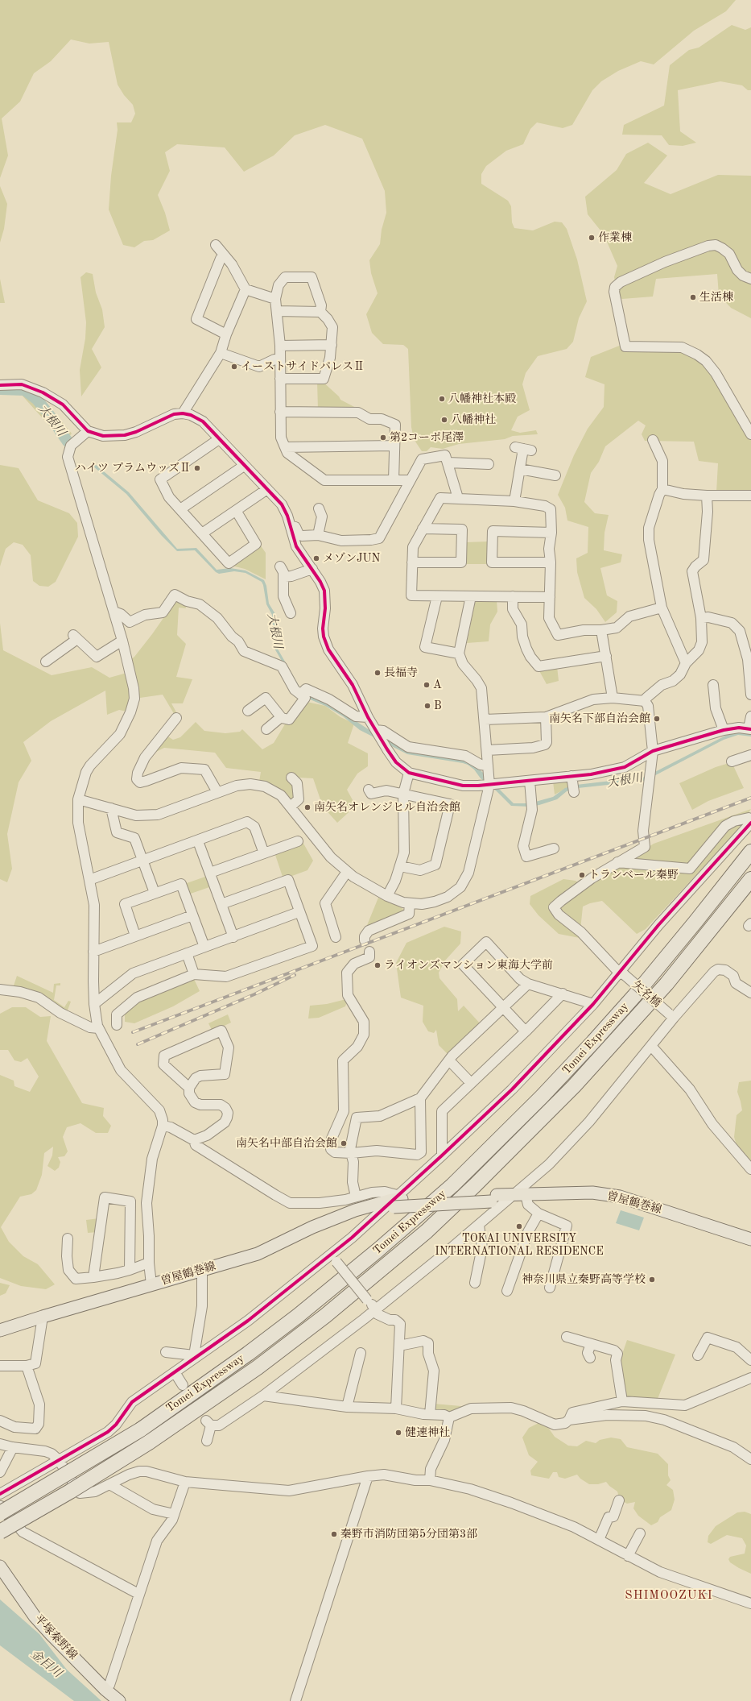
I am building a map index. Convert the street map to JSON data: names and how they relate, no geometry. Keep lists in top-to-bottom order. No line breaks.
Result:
{"streets":{"highway":["Tomei Expressway"],"main road":["曽屋鶴巻線","平塚秦野線"],"street":["矢名橋"]},"districts":["SHIMOOZUKI"],"water":["大根川","金目川"],"places":["作業棟","生活棟","イーストサイドパレスⅡ","八幡神社本殿","八幡神社","第2コーポ尾澤","ハイツ プラムウッズⅡ","メゾンJUN","長福寺","A","B","南矢名下部自治会館","南矢名オレンジヒル自治会館","トランベール秦野","ライオンズマンション東海大学前","南矢名中部自治会館","TOKAI UNIVERSITY INTERNATIONAL RESIDENCE","神奈川県立秦野高等学校","健速神社","秦野市消防団第5分団第3部"]}
